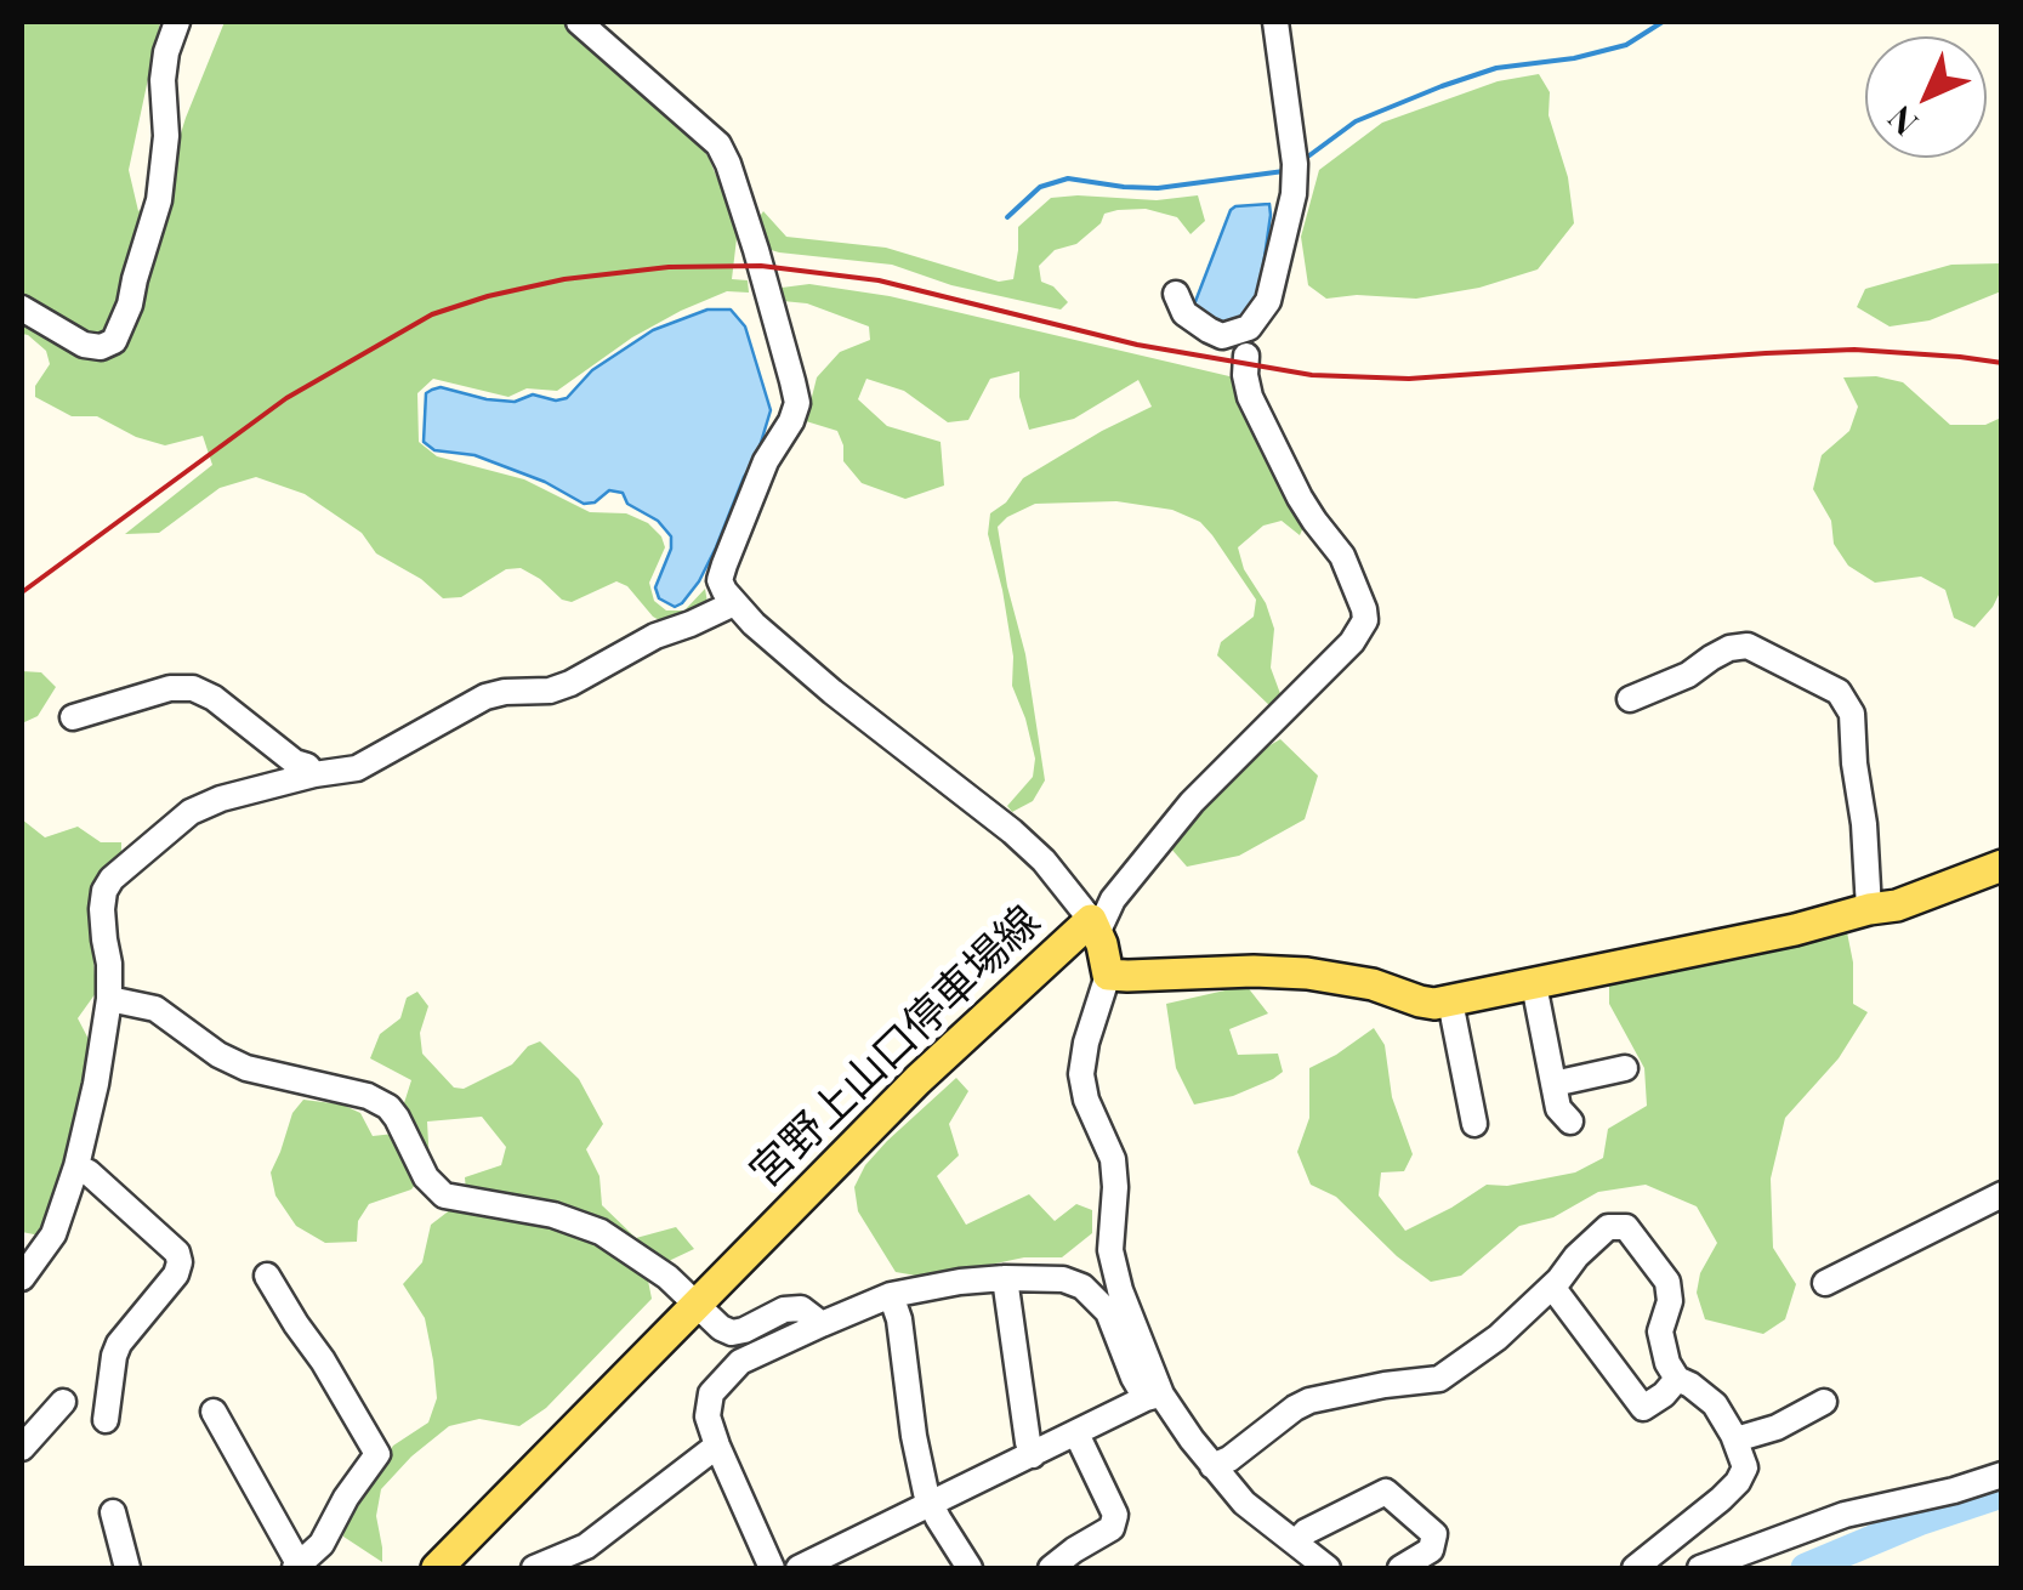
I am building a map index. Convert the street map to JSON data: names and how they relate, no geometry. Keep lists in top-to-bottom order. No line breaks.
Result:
{"streets":{"main road":["宮野上山口停車場線"]},"north":"bottom left"}
